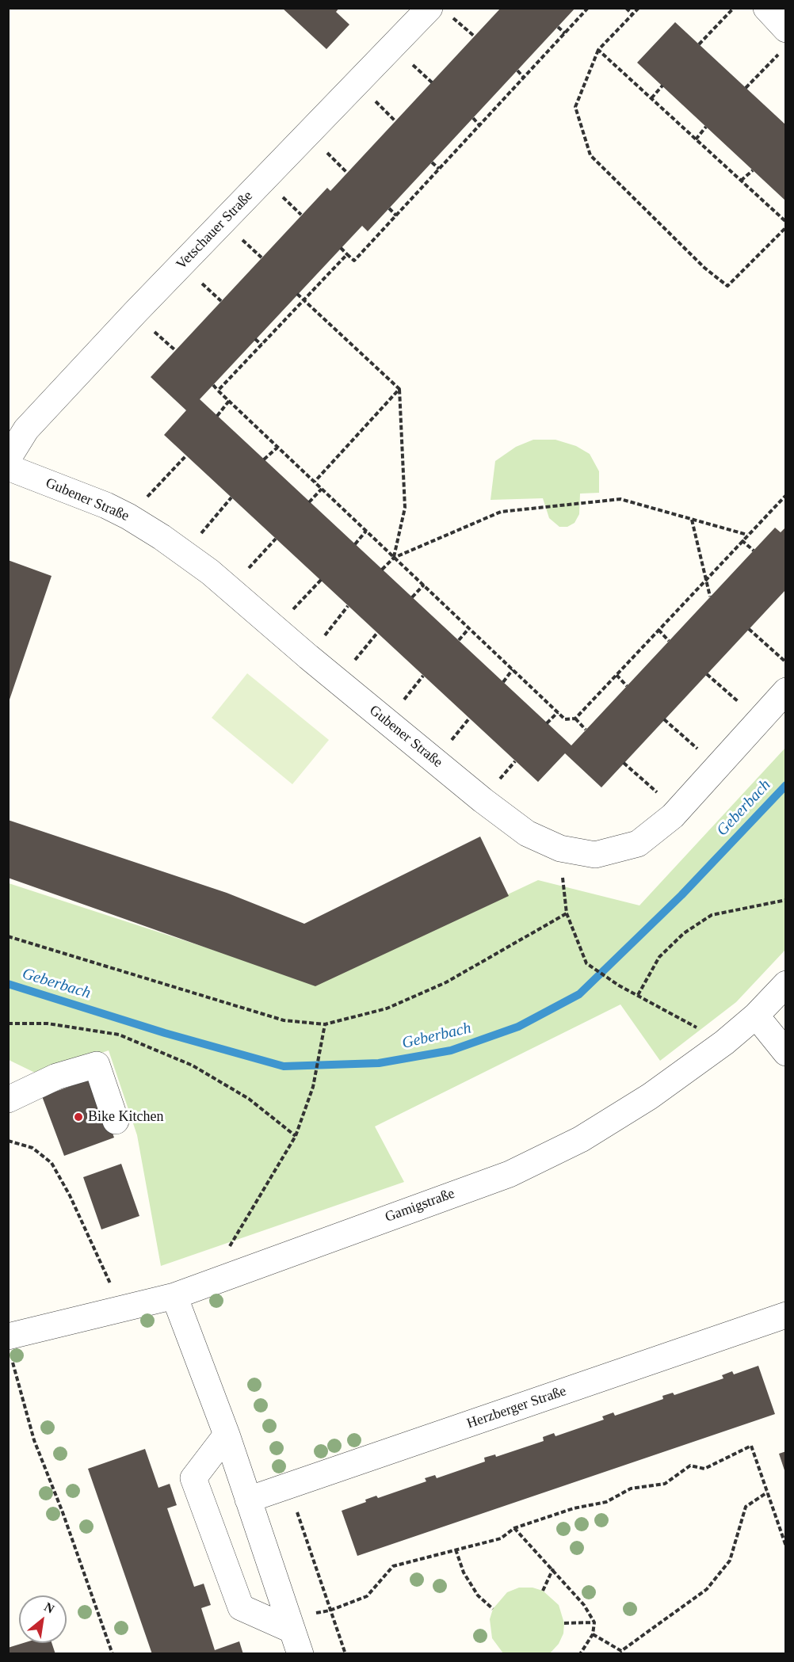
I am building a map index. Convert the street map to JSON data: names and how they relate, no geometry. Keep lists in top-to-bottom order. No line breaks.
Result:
{"streets":{"street":["Vetschauer Straße","Gubener Straße","Gamigstraße","Herzberger Straße"]},"water":["Geberbach"],"places":["Bike Kitchen"],"north":"top right"}
